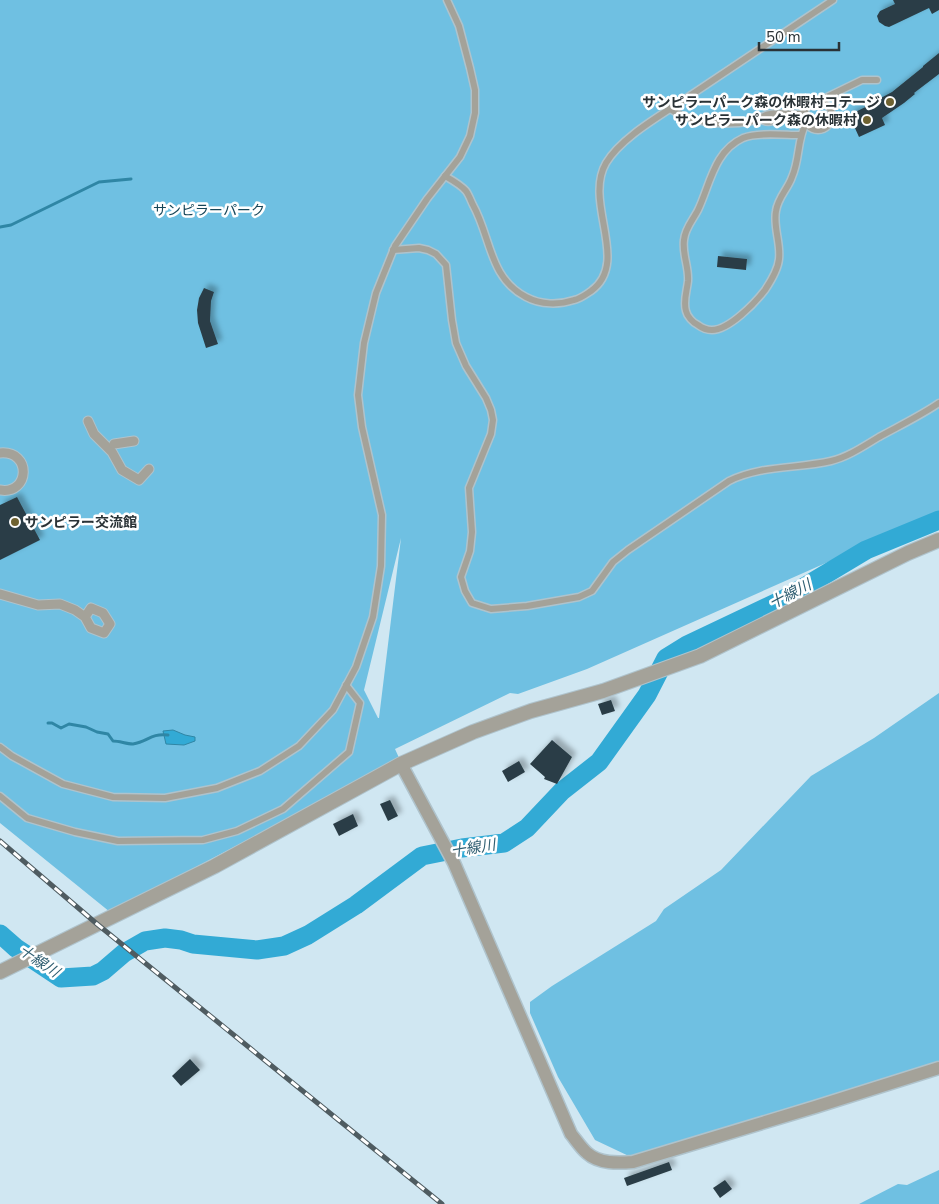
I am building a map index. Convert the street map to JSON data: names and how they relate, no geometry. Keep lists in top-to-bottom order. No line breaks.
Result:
{"water":["十線川"],"parks":["サンピラーパーク"],"places":["サンピラーパーク森の休暇村コテージ","サンピラーパーク森の休暇村","サンピラー交流館"],"scale_bar":"50 m"}
